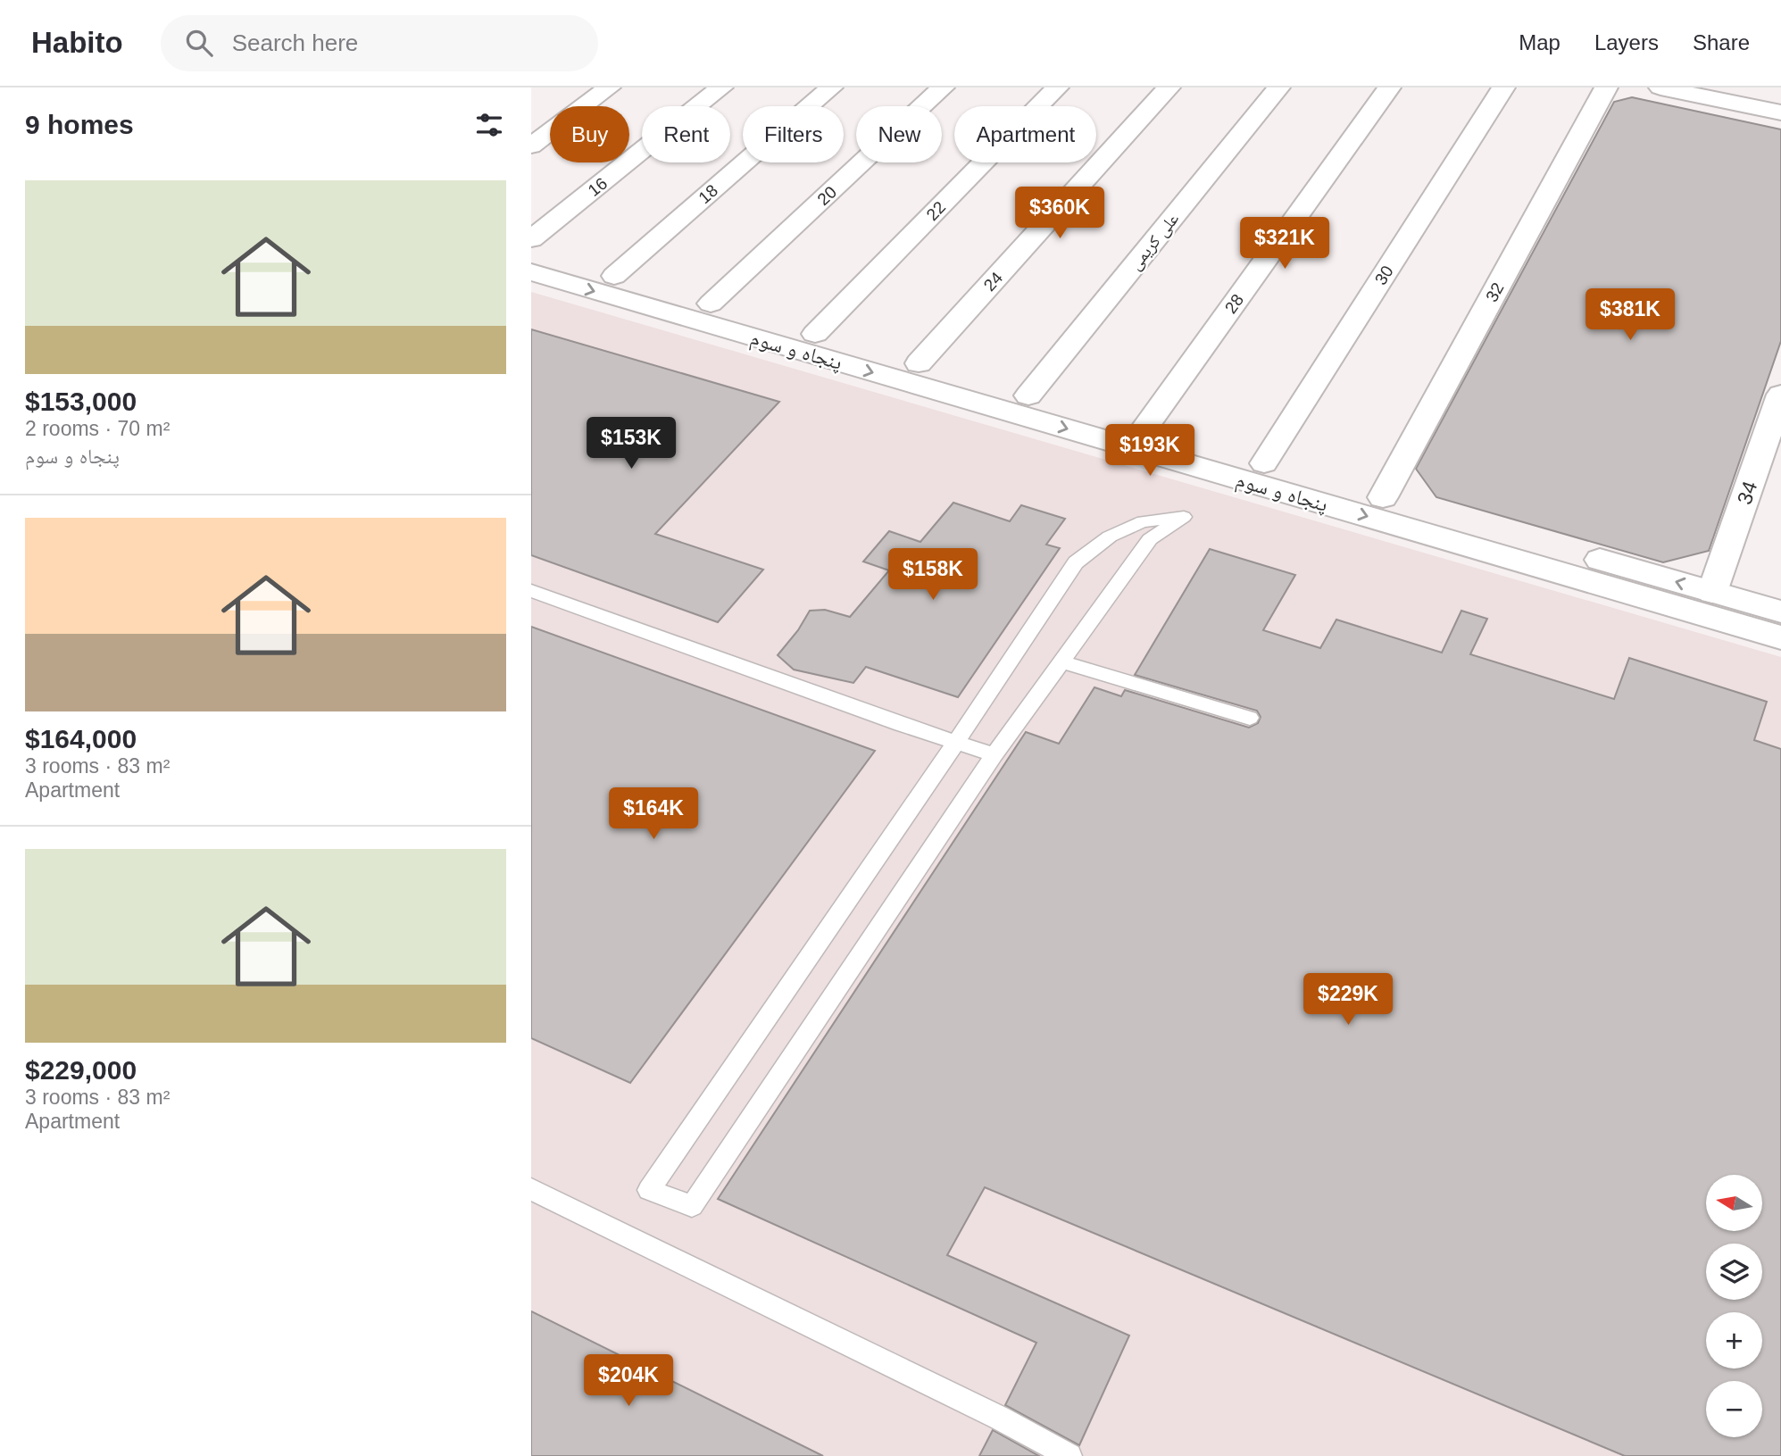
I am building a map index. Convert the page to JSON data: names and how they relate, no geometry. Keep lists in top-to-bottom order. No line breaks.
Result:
{"streets":{"street":["16","18","20","22","علی کریمی","30","24","32","28","پنجاه و سوم","34"]},"crossings":[["18","پنجاه و سوم"],["20","پنجاه و سوم"],["22","پنجاه و سوم"],["علی کریمی","پنجاه و سوم"],["30","پنجاه و سوم"],["24","پنجاه و سوم"],["32","پنجاه و سوم"],["28","پنجاه و سوم"],["پنجاه و سوم","34"]],"north":"left","page":{"header":"Habito","search":"Search here","nav":["Map","Layers","Share"],"heading":"9 homes","chip":["Buy","Rent","Filters","New","Apartment"],"list":[{"name":"$153,000","note":"2 rooms · 70 m² · پنجاه و سوم"},{"name":"$164,000","note":"3 rooms · 83 m² · Apartment"},{"name":"$229,000","note":"3 rooms · 83 m² · Apartment"}],"price":["$360K","$321K","$381K","$153K","$193K","$158K","$164K","$229K","$204K"],"map_buttons":["+","−"]}}
